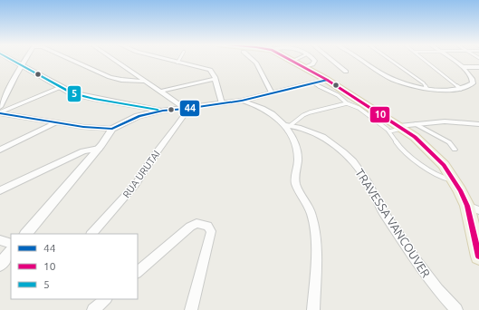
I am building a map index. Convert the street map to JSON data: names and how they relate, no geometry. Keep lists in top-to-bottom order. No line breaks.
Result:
{"streets":{"street":["RUA URUTAI","TRAVESSA VANCOUVER"]},"lines":["transit line 10","transit line 5","transit line 44"],"legend":["44","10","5"]}
